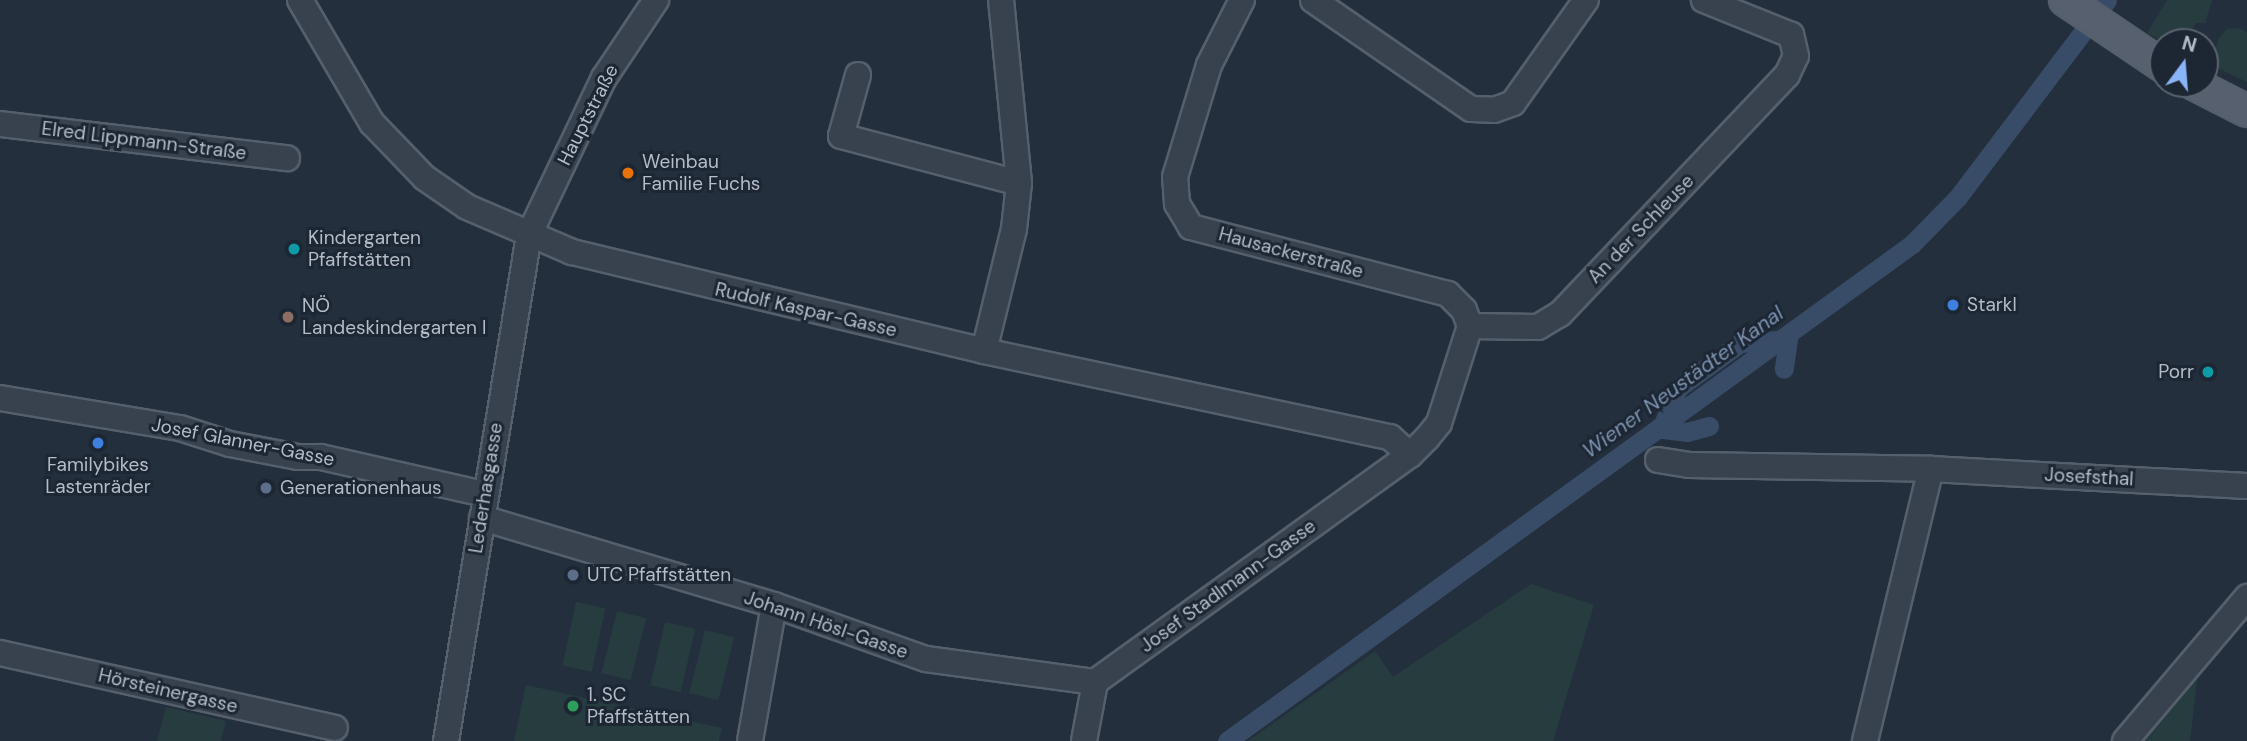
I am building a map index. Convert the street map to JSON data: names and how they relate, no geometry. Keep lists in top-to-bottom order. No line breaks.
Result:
{"streets":{"street":["Hauptstraße","Elred Lippmann-Straße","An der Schleuse","Hausackerstraße","Rudolf Kaspar-Gasse","Josef Glanner-Gasse","Josefsthal","Lederhasgasse","Josef Stadlmann-Gasse","Johann Hösl-Gasse","Hörsteinergasse"]},"crossings":[["Hauptstraße","Rudolf Kaspar-Gasse"],["Hauptstraße","Lederhasgasse"],["An der Schleuse","Hausackerstraße"],["Rudolf Kaspar-Gasse","Lederhasgasse"],["Rudolf Kaspar-Gasse","Josef Stadlmann-Gasse"],["Josef Glanner-Gasse","Lederhasgasse"],["Josef Glanner-Gasse","Johann Hösl-Gasse"],["Lederhasgasse","Johann Hösl-Gasse"],["Josef Stadlmann-Gasse","Johann Hösl-Gasse"]],"water":["Wiener Neustädter Kanal"],"places":["Weinbau Familie Fuchs","Kindergarten Pfaffstätten","Starkl","NÖ Landeskindergarten I","Porr","Familybikes Lastenräder","Generationenhaus","UTC Pfaffstätten","1. SC Pfaffstätten"],"north":"top"}
